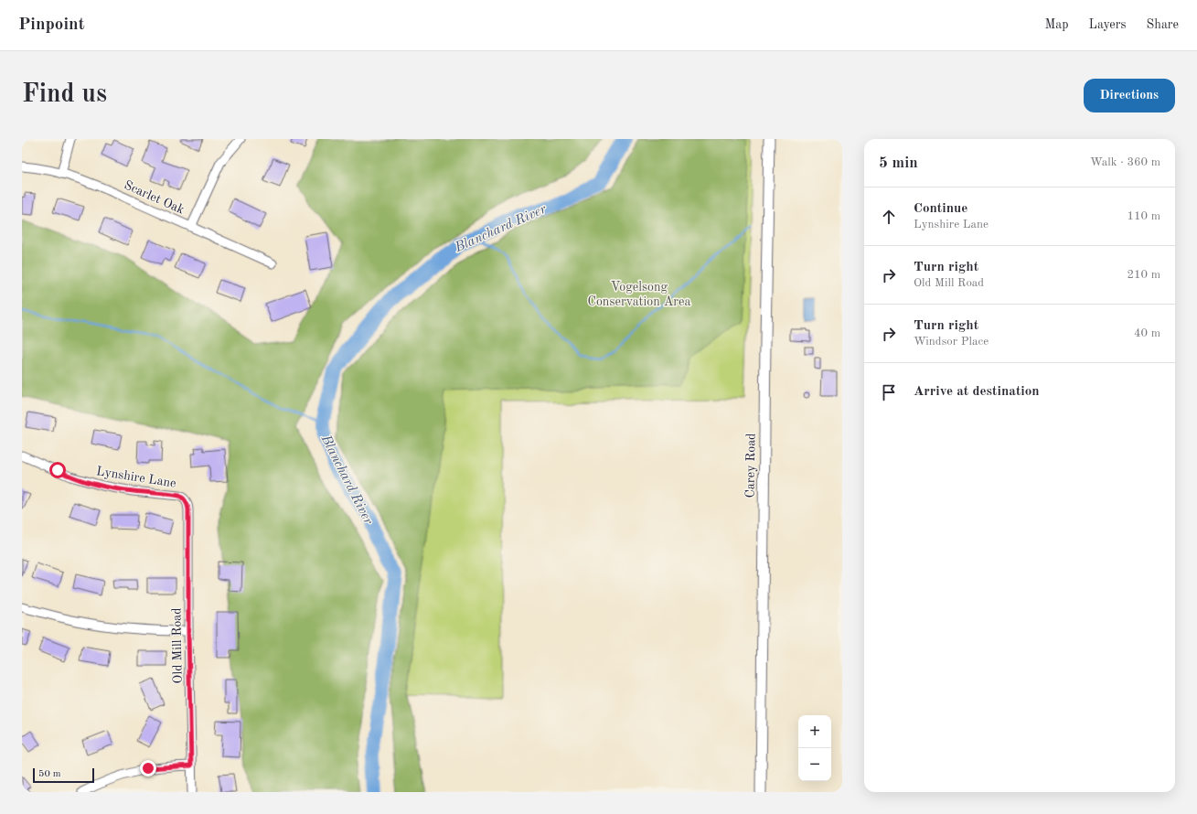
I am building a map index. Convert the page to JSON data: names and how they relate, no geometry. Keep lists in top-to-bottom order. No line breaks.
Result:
{"streets":{"main road":["Carey Road"],"street":["Scarlet Oak","Lynshire Lane","Old Mill Road"]},"crossings":[["Lynshire Lane","Old Mill Road"]],"water":["Blanchard River"],"parks":["Vogelsong Conservation Area"],"scale_bar":"50 m","page":{"header":"Pinpoint","nav":["Map","Layers","Share"],"buttons":"Directions","title":"Find us","heading":["5 min","Walk · 360 m"],"list":[["Continue","Lynshire Lane","110 m"],["Turn right","Old Mill Road","210 m"],["Turn right","Windsor Place","40 m"],"Arrive at destination"],"map_buttons":["+","−"],"scale":"50 m"}}
